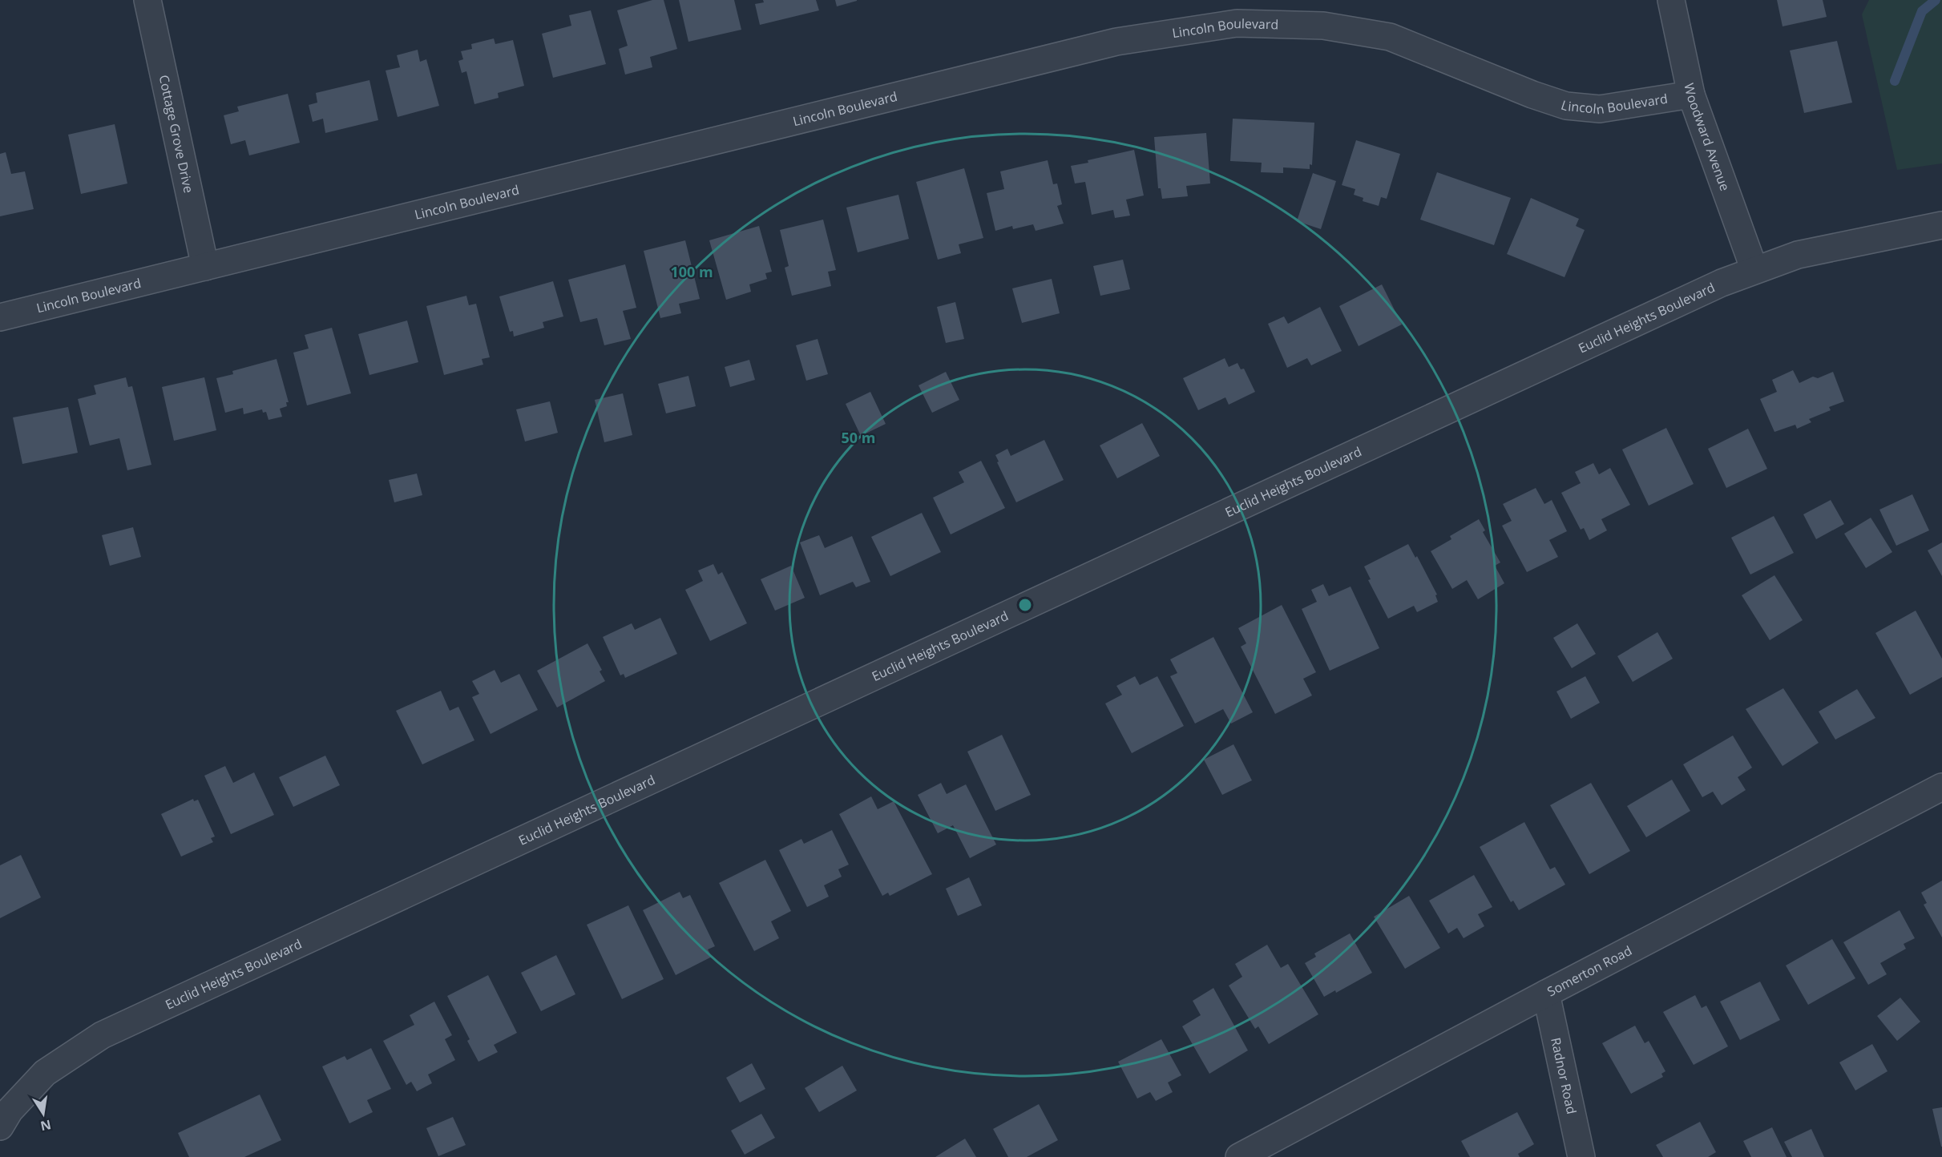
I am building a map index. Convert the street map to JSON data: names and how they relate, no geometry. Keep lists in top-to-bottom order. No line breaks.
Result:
{"streets":{"street":["Lincoln Boulevard","Cottage Grove Drive","Woodward Avenue","Euclid Heights Boulevard","Somerton Road","Radnor Road"]},"crossings":[["Lincoln Boulevard","Cottage Grove Drive"],["Lincoln Boulevard","Woodward Avenue"],["Woodward Avenue","Euclid Heights Boulevard"],["Somerton Road","Radnor Road"]],"north":"bottom","rings":["100 m","50 m"]}
